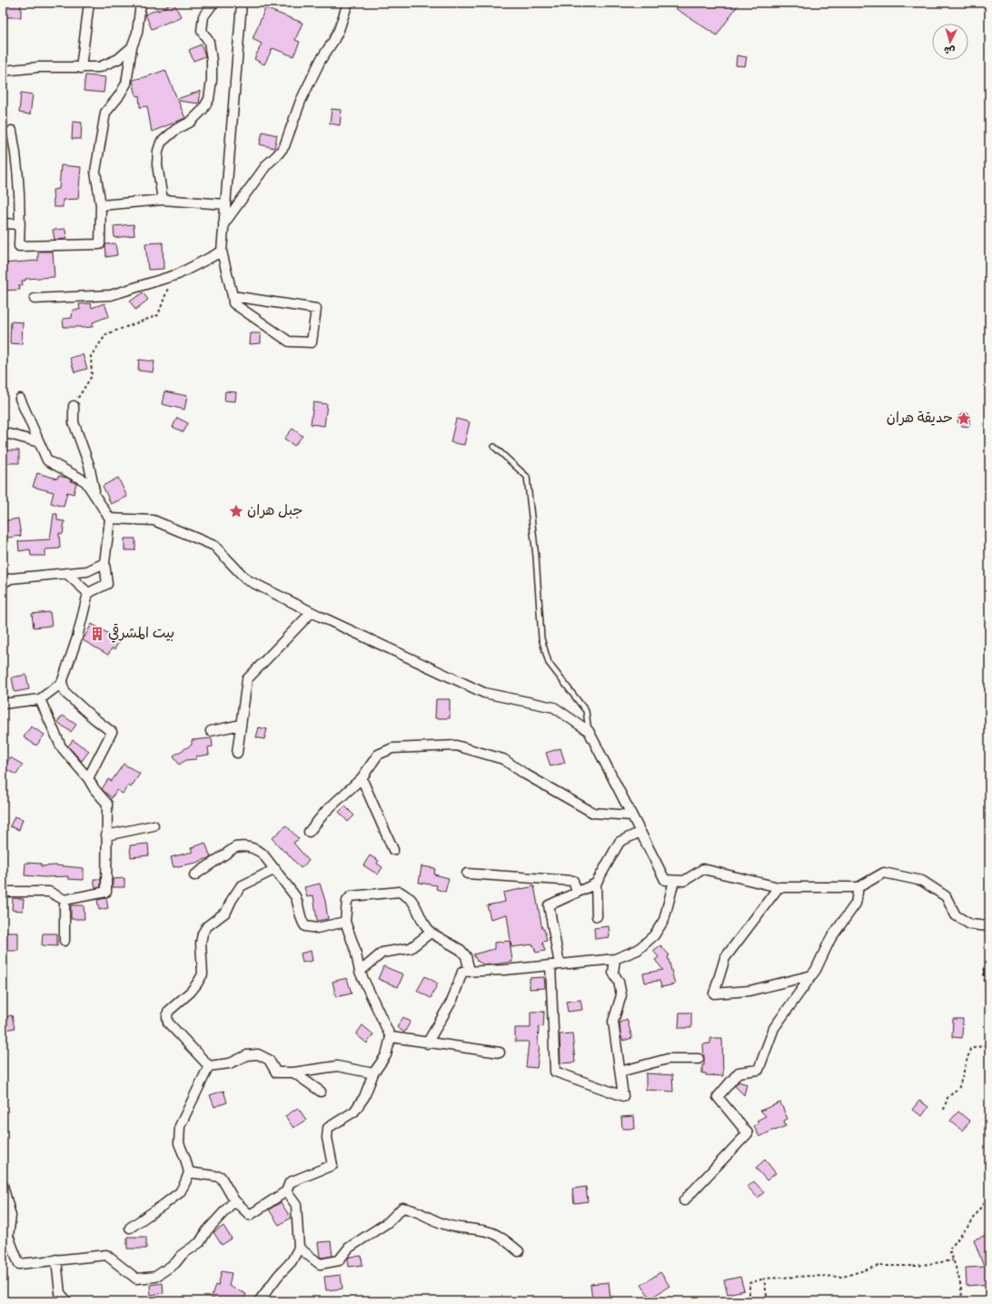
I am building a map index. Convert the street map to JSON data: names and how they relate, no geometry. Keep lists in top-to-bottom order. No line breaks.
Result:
{"places":{"place":["حديقة هران","جبل هران"],"building":["بيت المشرقي"]},"north":"bottom"}
